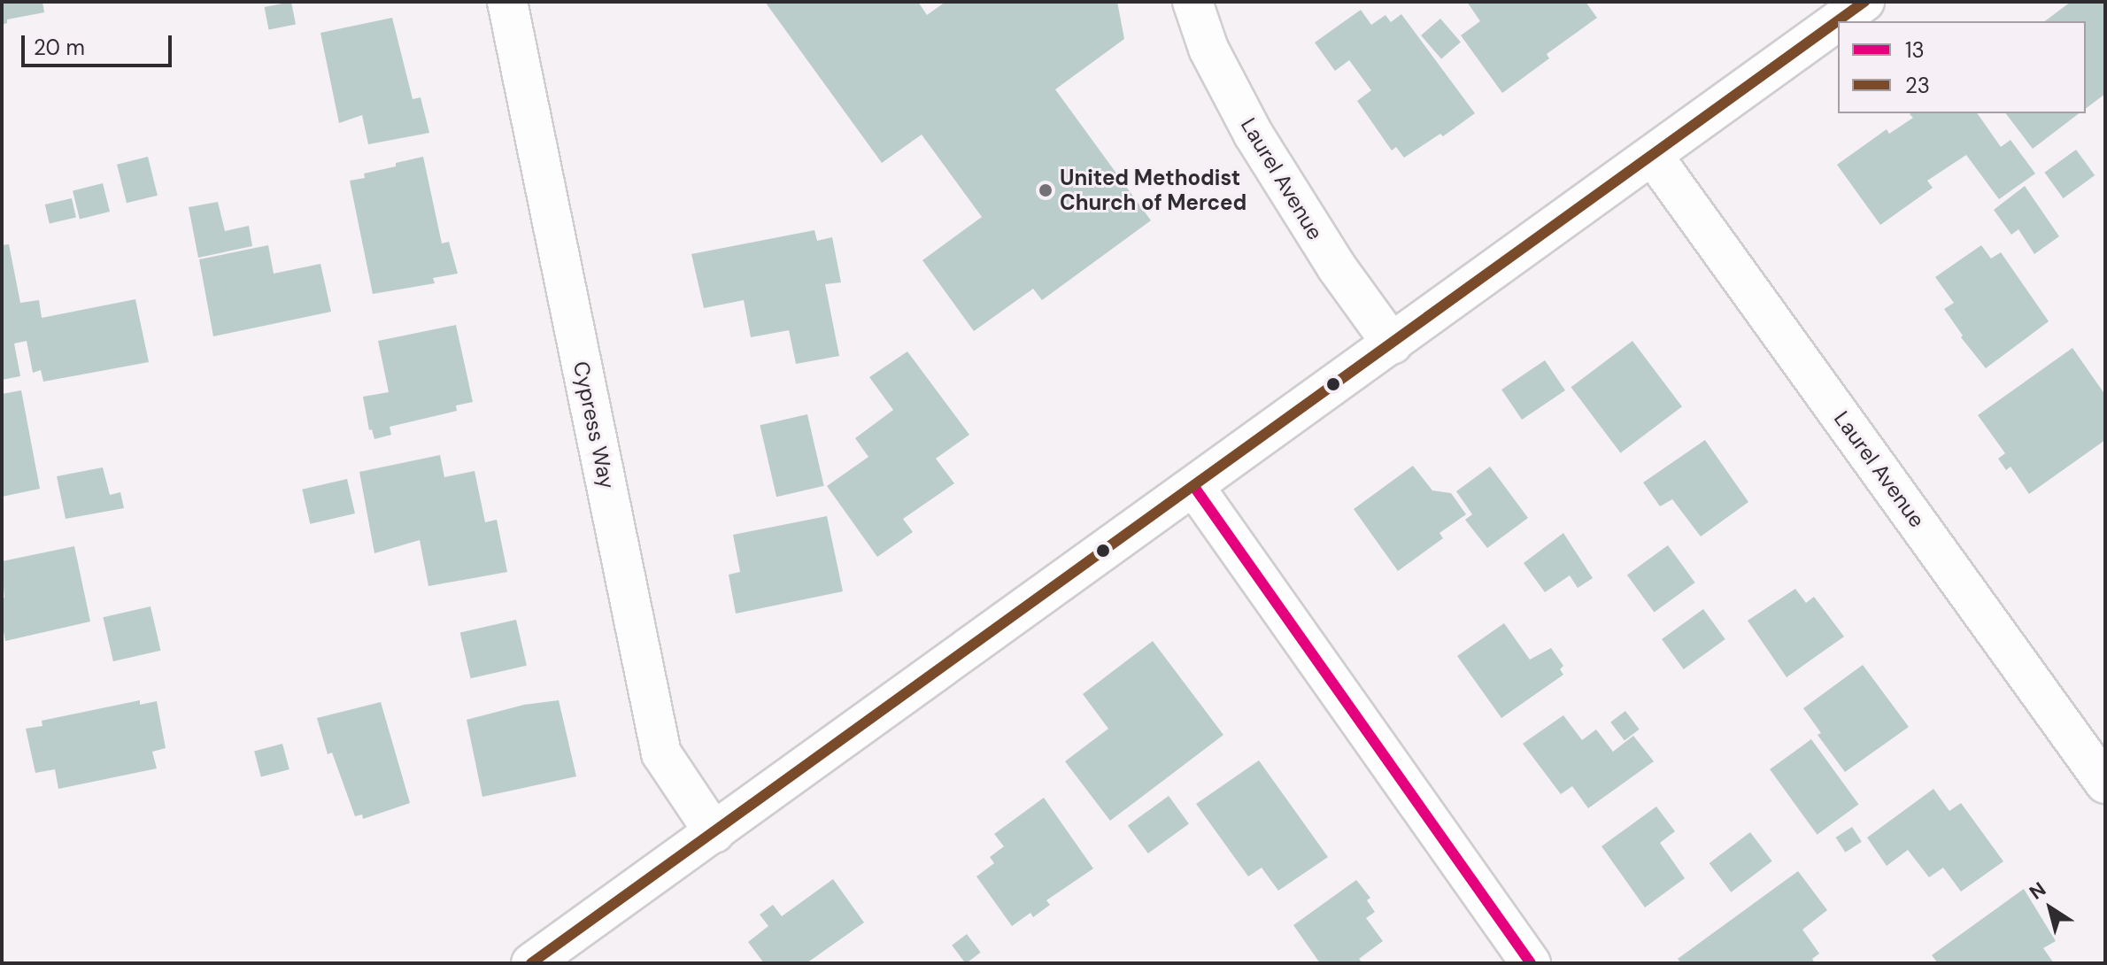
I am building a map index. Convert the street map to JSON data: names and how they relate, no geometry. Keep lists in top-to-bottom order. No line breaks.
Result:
{"streets":{"street":["Laurel Avenue","Cypress Way"]},"places":["United Methodist Church of Merced"],"lines":["transit line 23","transit line 13"],"legend":["13","23"],"scale_bar":"20 m","north":"top left"}
